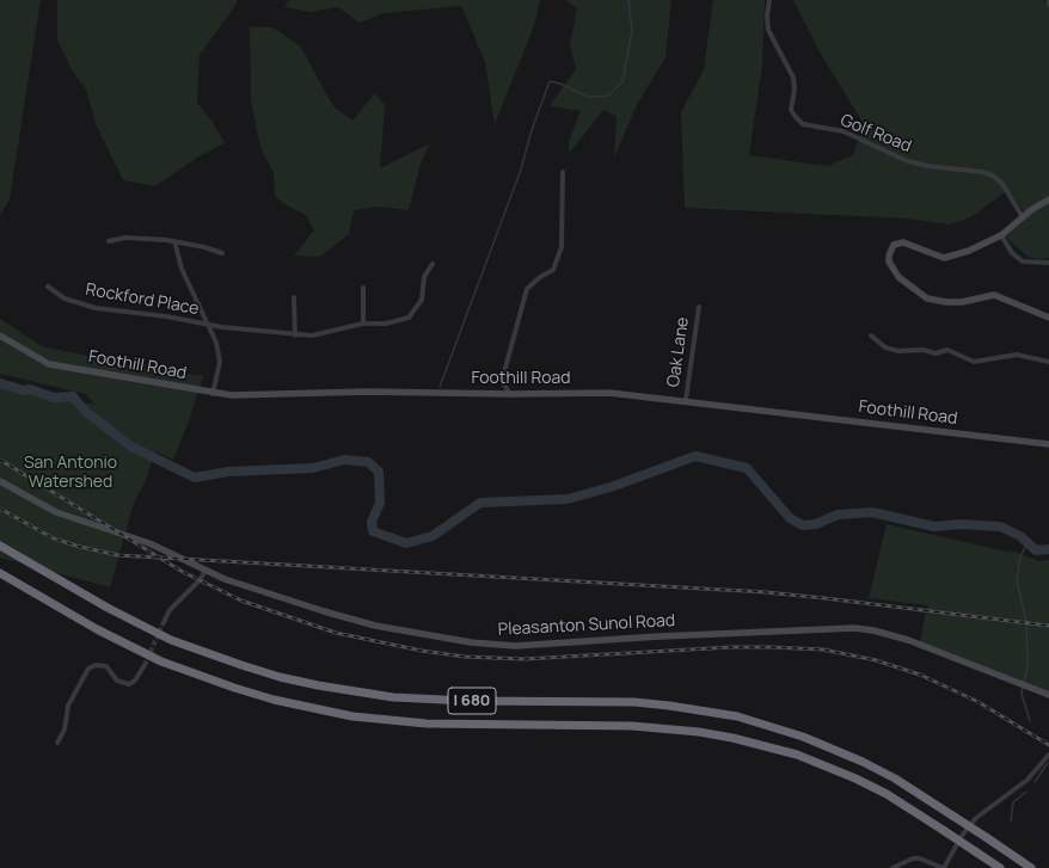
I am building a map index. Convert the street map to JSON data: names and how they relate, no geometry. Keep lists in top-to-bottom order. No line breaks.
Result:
{"streets":{"highway":["I 680"],"street":["Golf Road","Rockford Place","Oak Lane","Foothill Road","Pleasanton Sunol Road"]},"crossings":[["Oak Lane","Foothill Road"]],"parks":["San Antonio Watershed"]}
